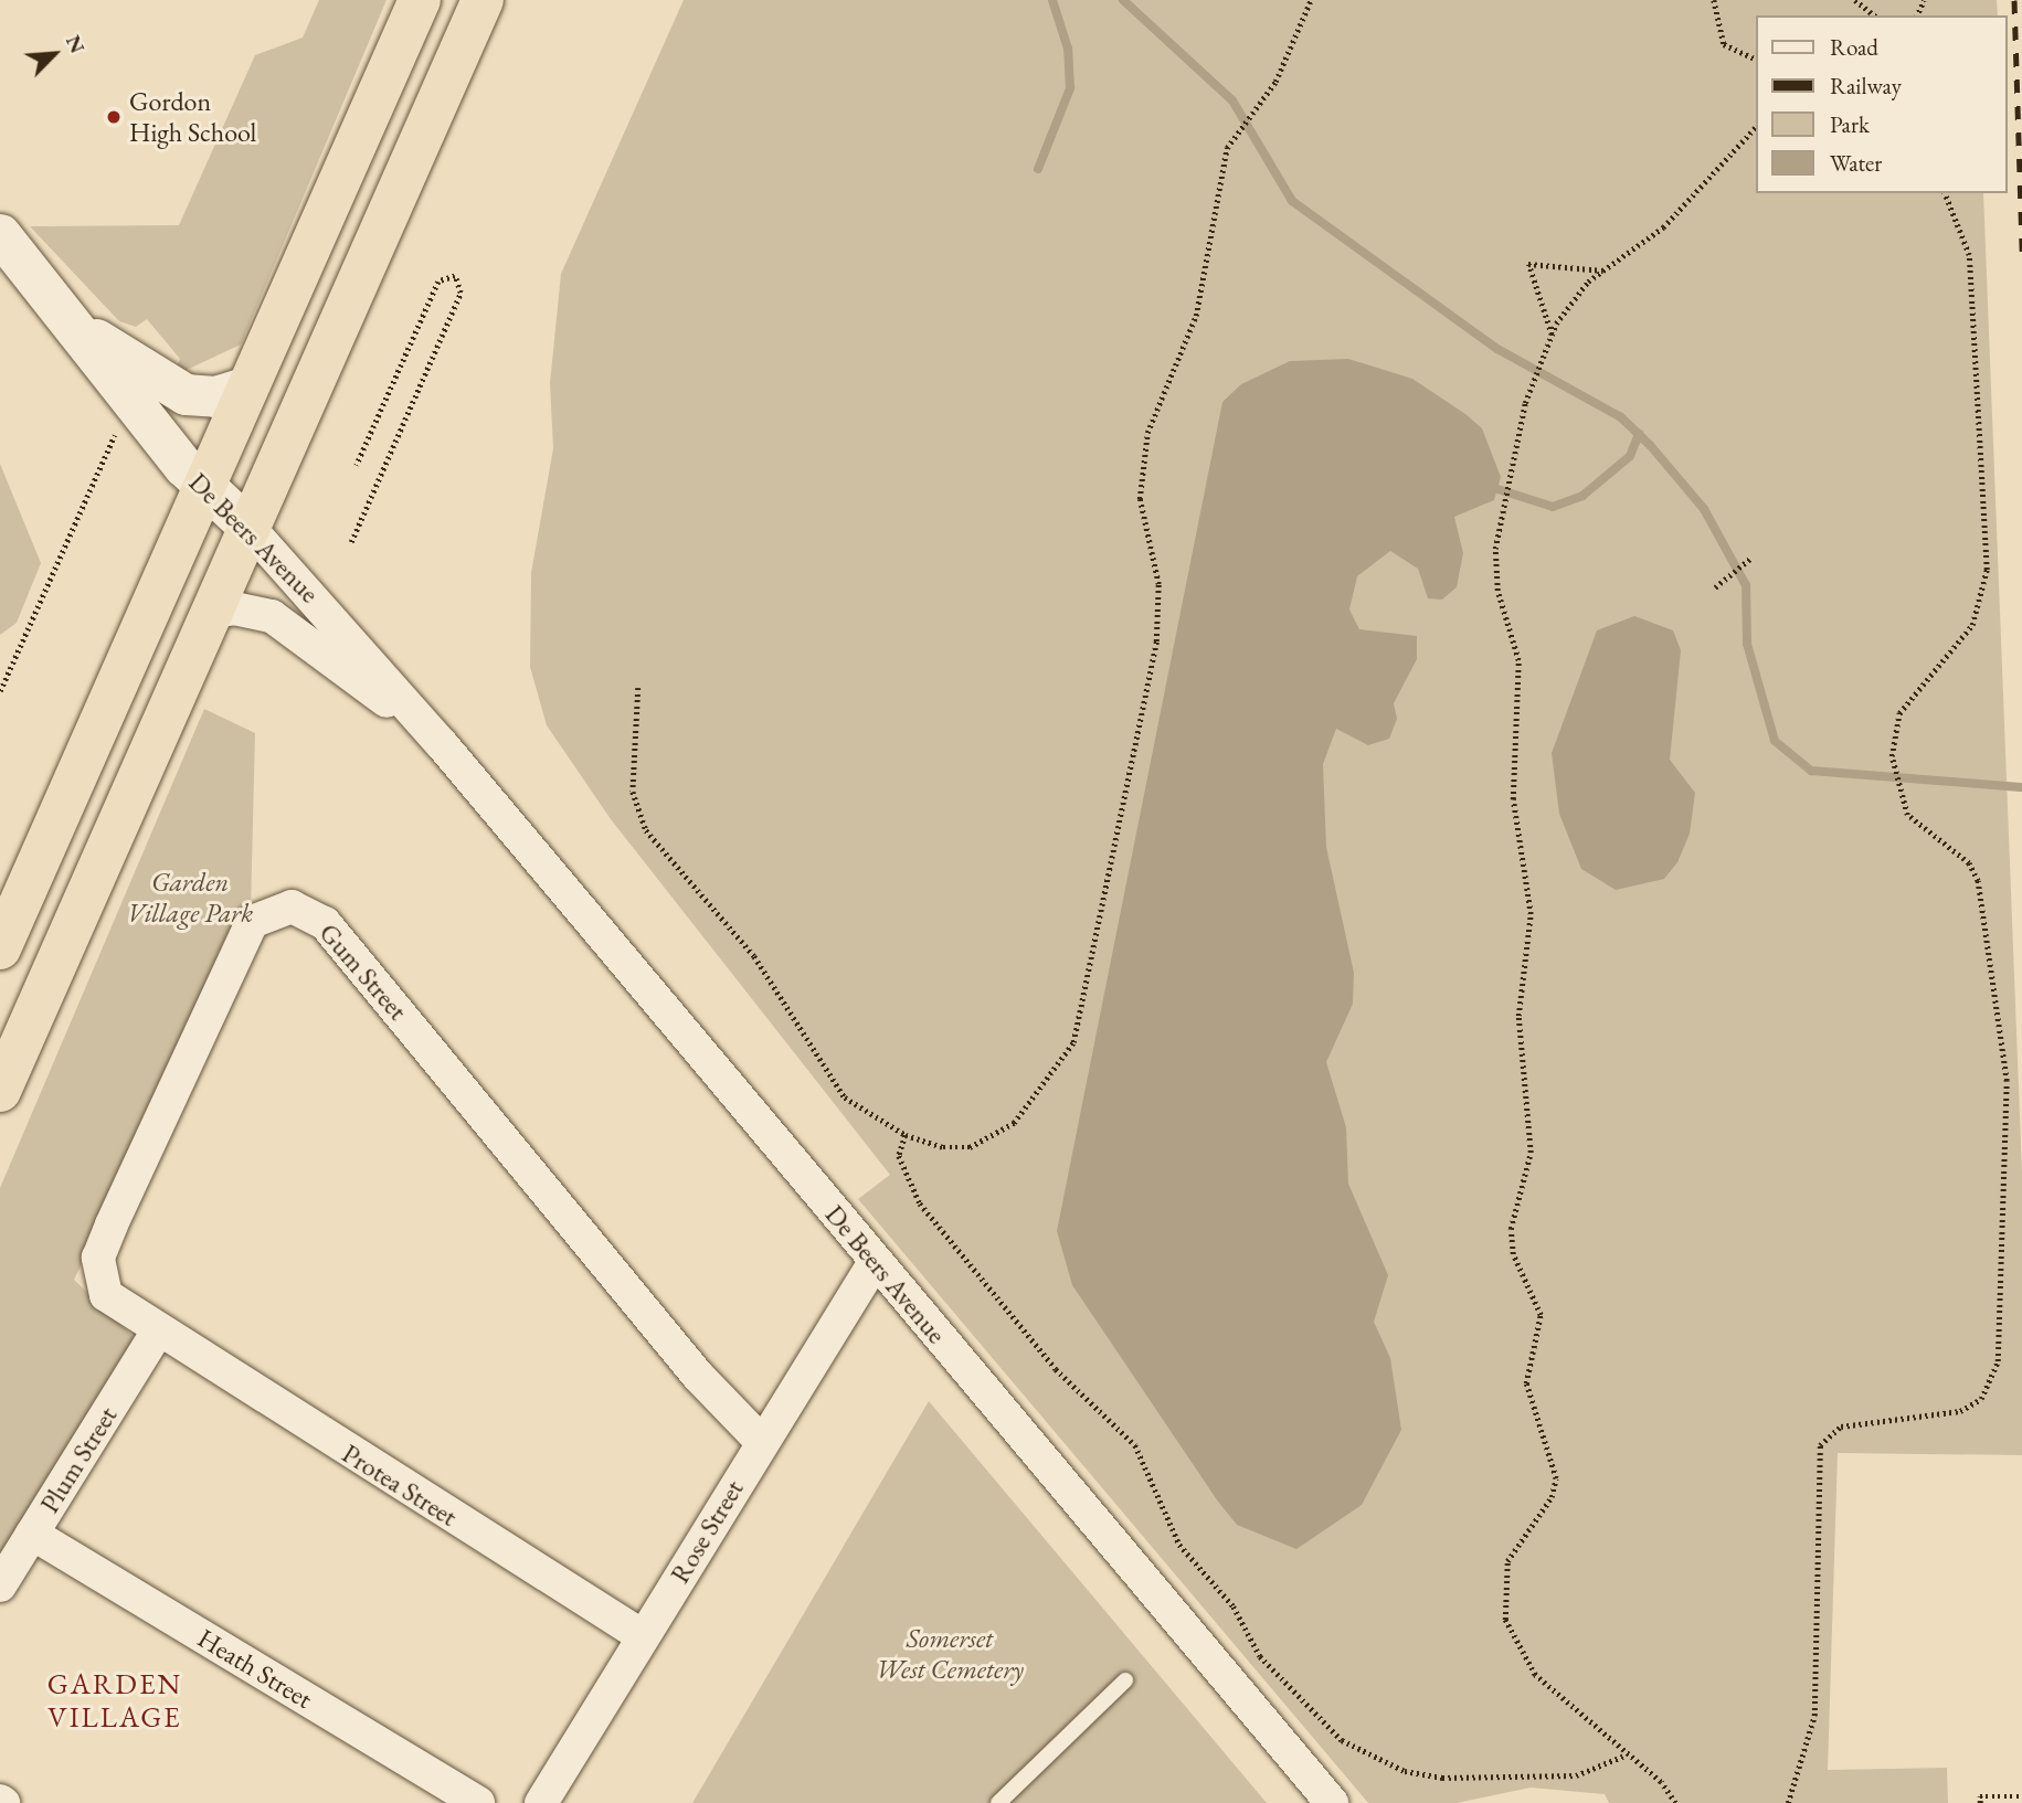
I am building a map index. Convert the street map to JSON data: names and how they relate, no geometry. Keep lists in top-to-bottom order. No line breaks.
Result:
{"streets":{"street":["De Beers Avenue","Gum Street","Plum Street","Protea Street","Rose Street","Heath Street"]},"crossings":[["De Beers Avenue","Rose Street"],["Gum Street","Plum Street"],["Gum Street","Protea Street"],["Gum Street","Rose Street"],["Plum Street","Protea Street"],["Plum Street","Heath Street"],["Protea Street","Rose Street"]],"districts":["GARDEN VILLAGE"],"parks":["Garden Village Park","Somerset West Cemetery"],"places":["Gordon High School"],"legend":["Road","Railway","Park","Water"],"north":"top right"}
